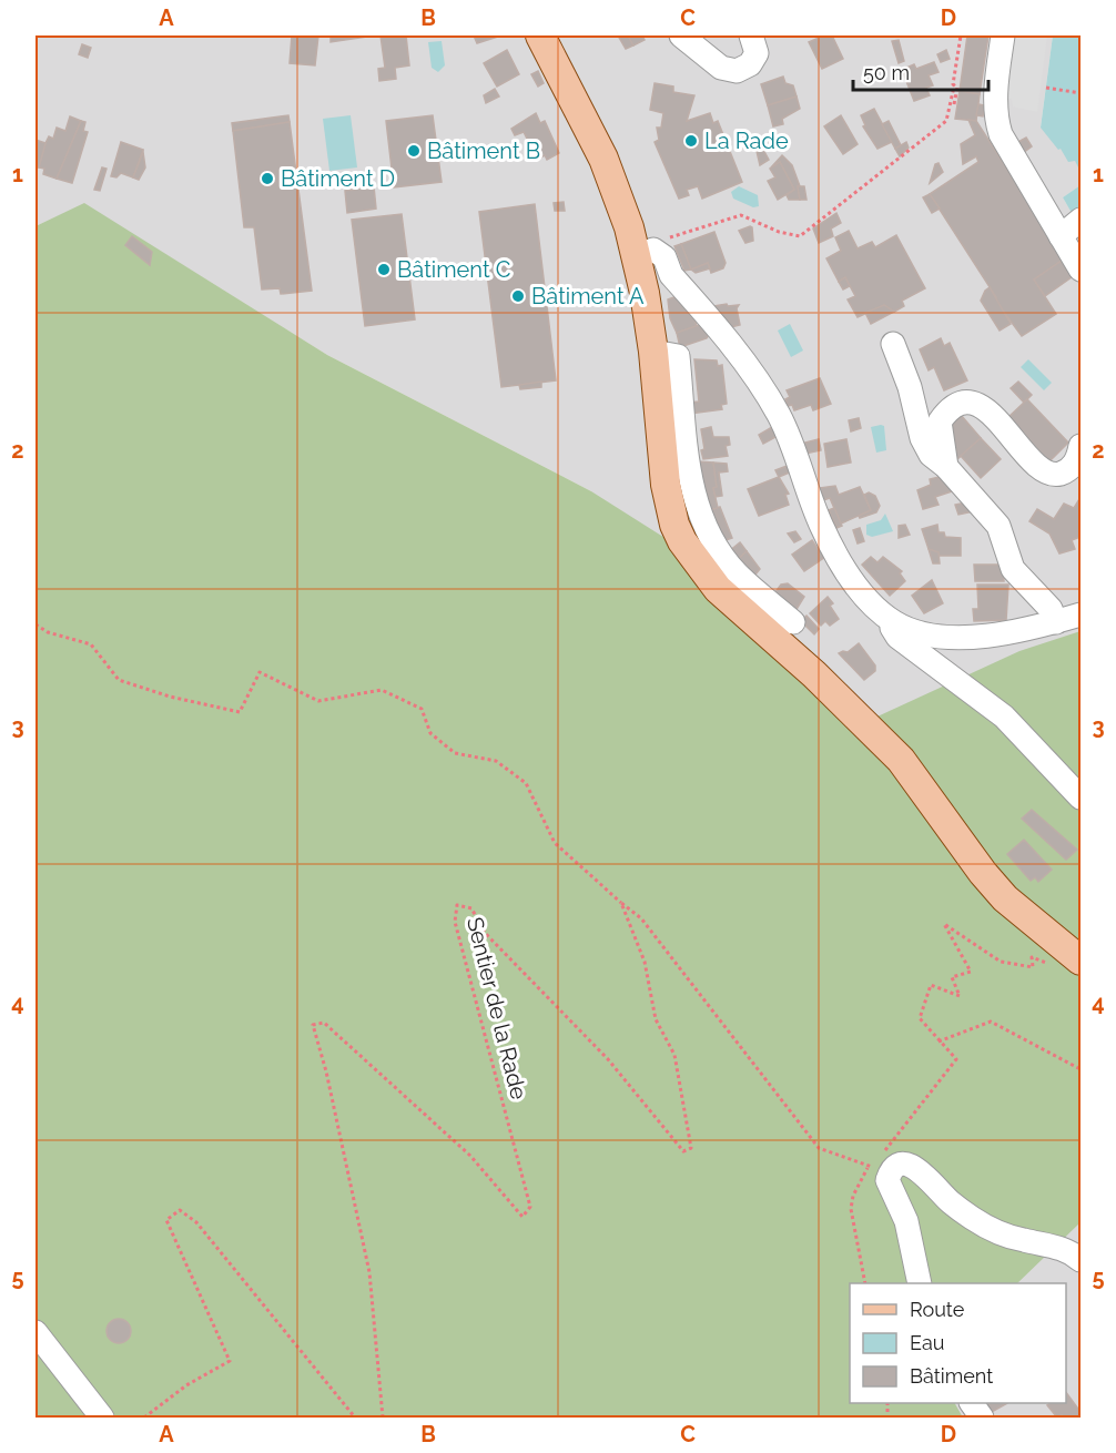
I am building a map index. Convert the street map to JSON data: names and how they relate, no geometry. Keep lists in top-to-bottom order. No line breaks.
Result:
{"streets":{"path":["Sentier de la Rade"]},"places":["La Rade","Bâtiment B","Bâtiment D","Bâtiment C","Bâtiment A"],"legend":["Route","Eau","Bâtiment"],"scale_bar":"50 m","grid":{"columns":["A","B","C","D"],"rows":["1","2","3","4","5"]}}
